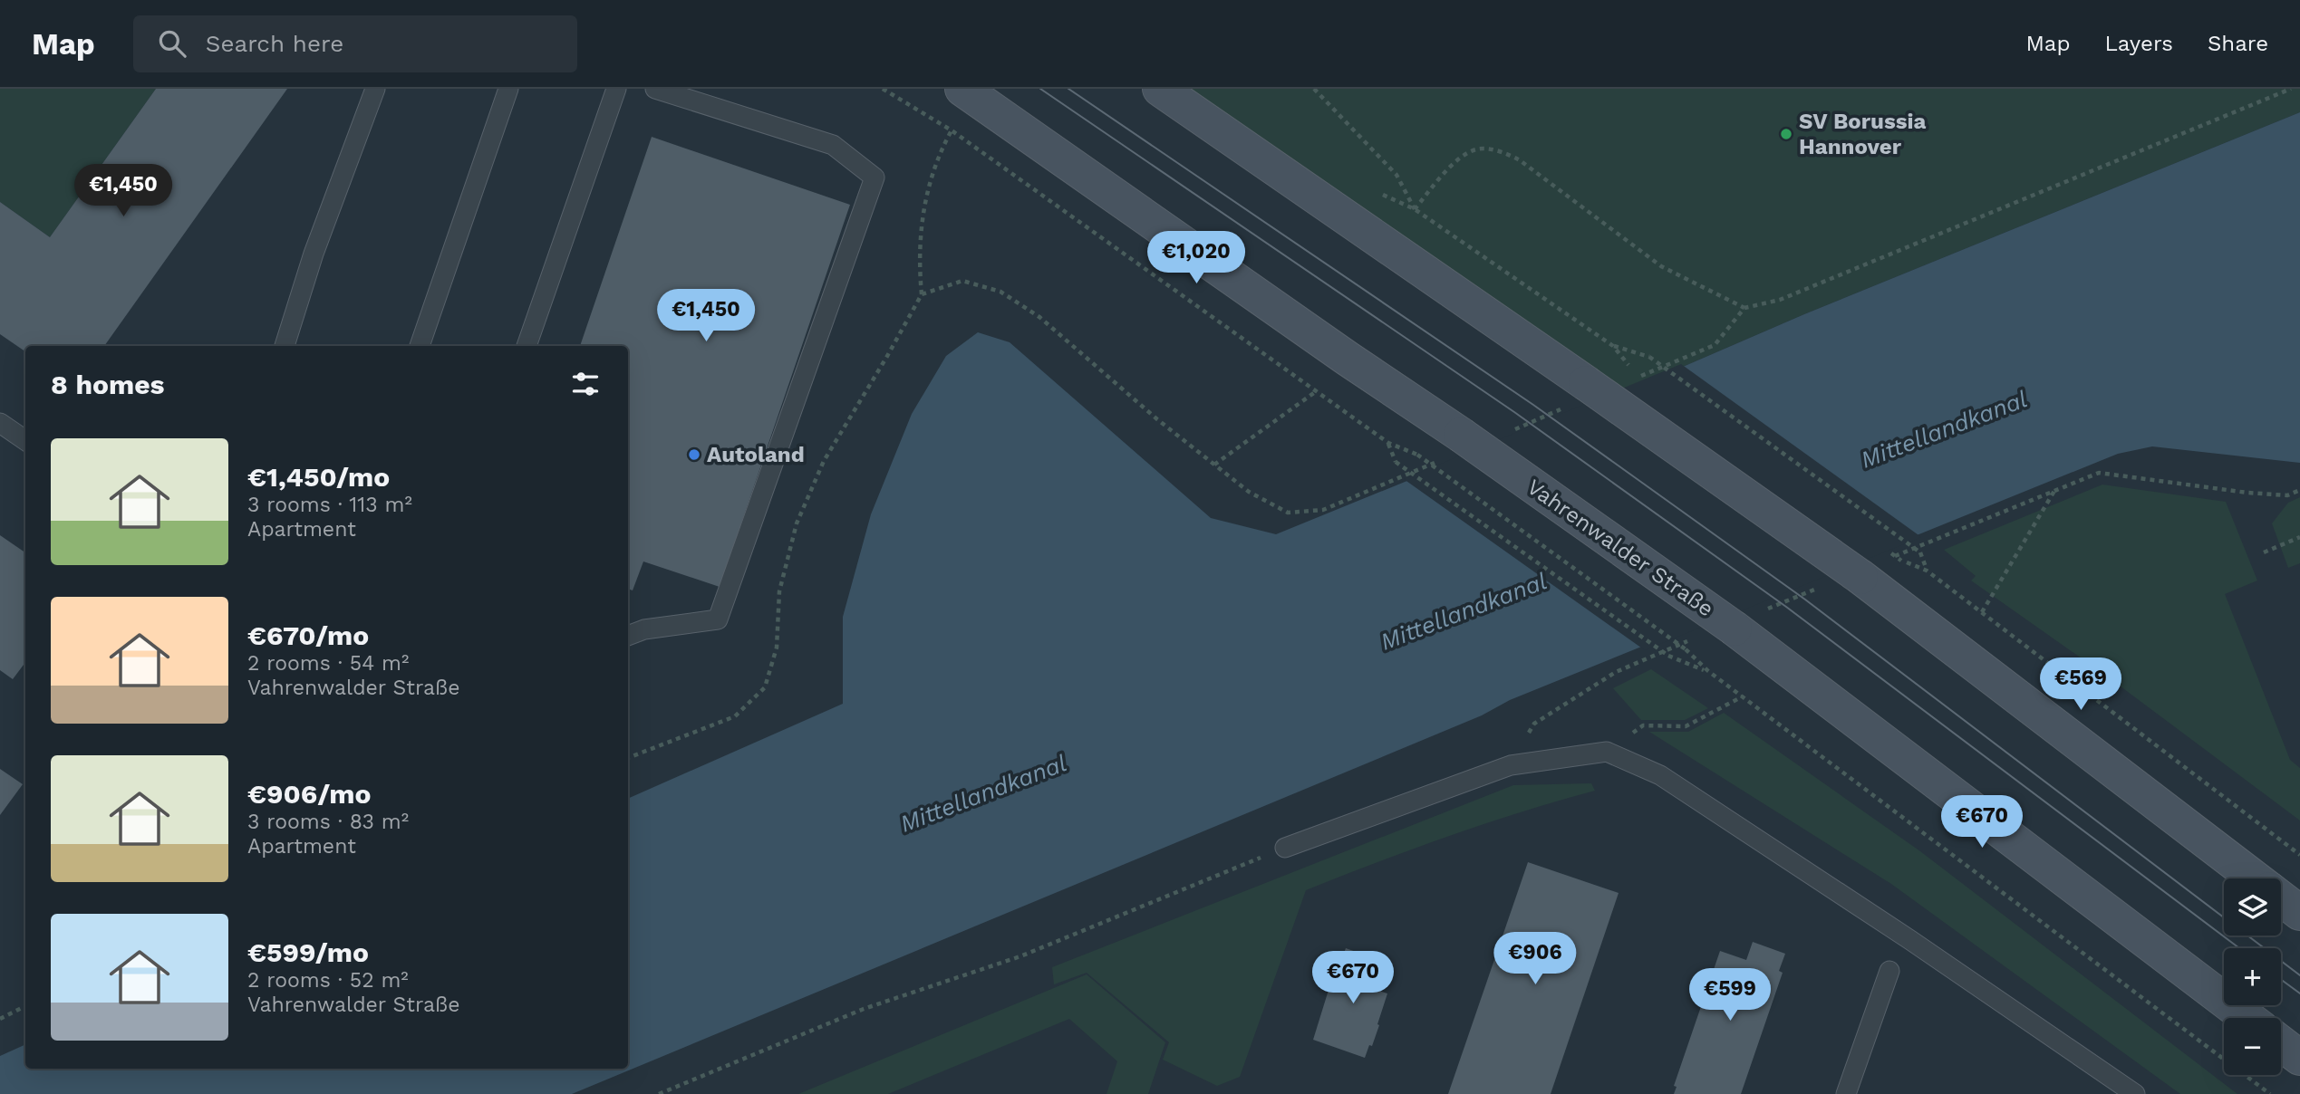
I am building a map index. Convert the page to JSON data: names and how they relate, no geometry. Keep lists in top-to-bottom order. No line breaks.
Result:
{"streets":{"main road":["Vahrenwalder Straße"]},"water":["Mittellandkanal"],"places":["SV Borussia Hannover","Autoland"],"page":{"header":"Map","search":"Search here","nav":["Map","Layers","Share"],"price":["€1,450","€1,020","€1,450","€569","€670","€906","€670","€599"],"heading":"8 homes","list":[{"name":"€1,450/mo","note":"3 rooms · 113 m² · Apartment"},{"name":"€670/mo","note":"2 rooms · 54 m² · Vahrenwalder Straße"},{"name":"€906/mo","note":"3 rooms · 83 m² · Apartment"},{"name":"€599/mo","note":"2 rooms · 52 m² · Vahrenwalder Straße"}],"map_buttons":["+","−"]}}
